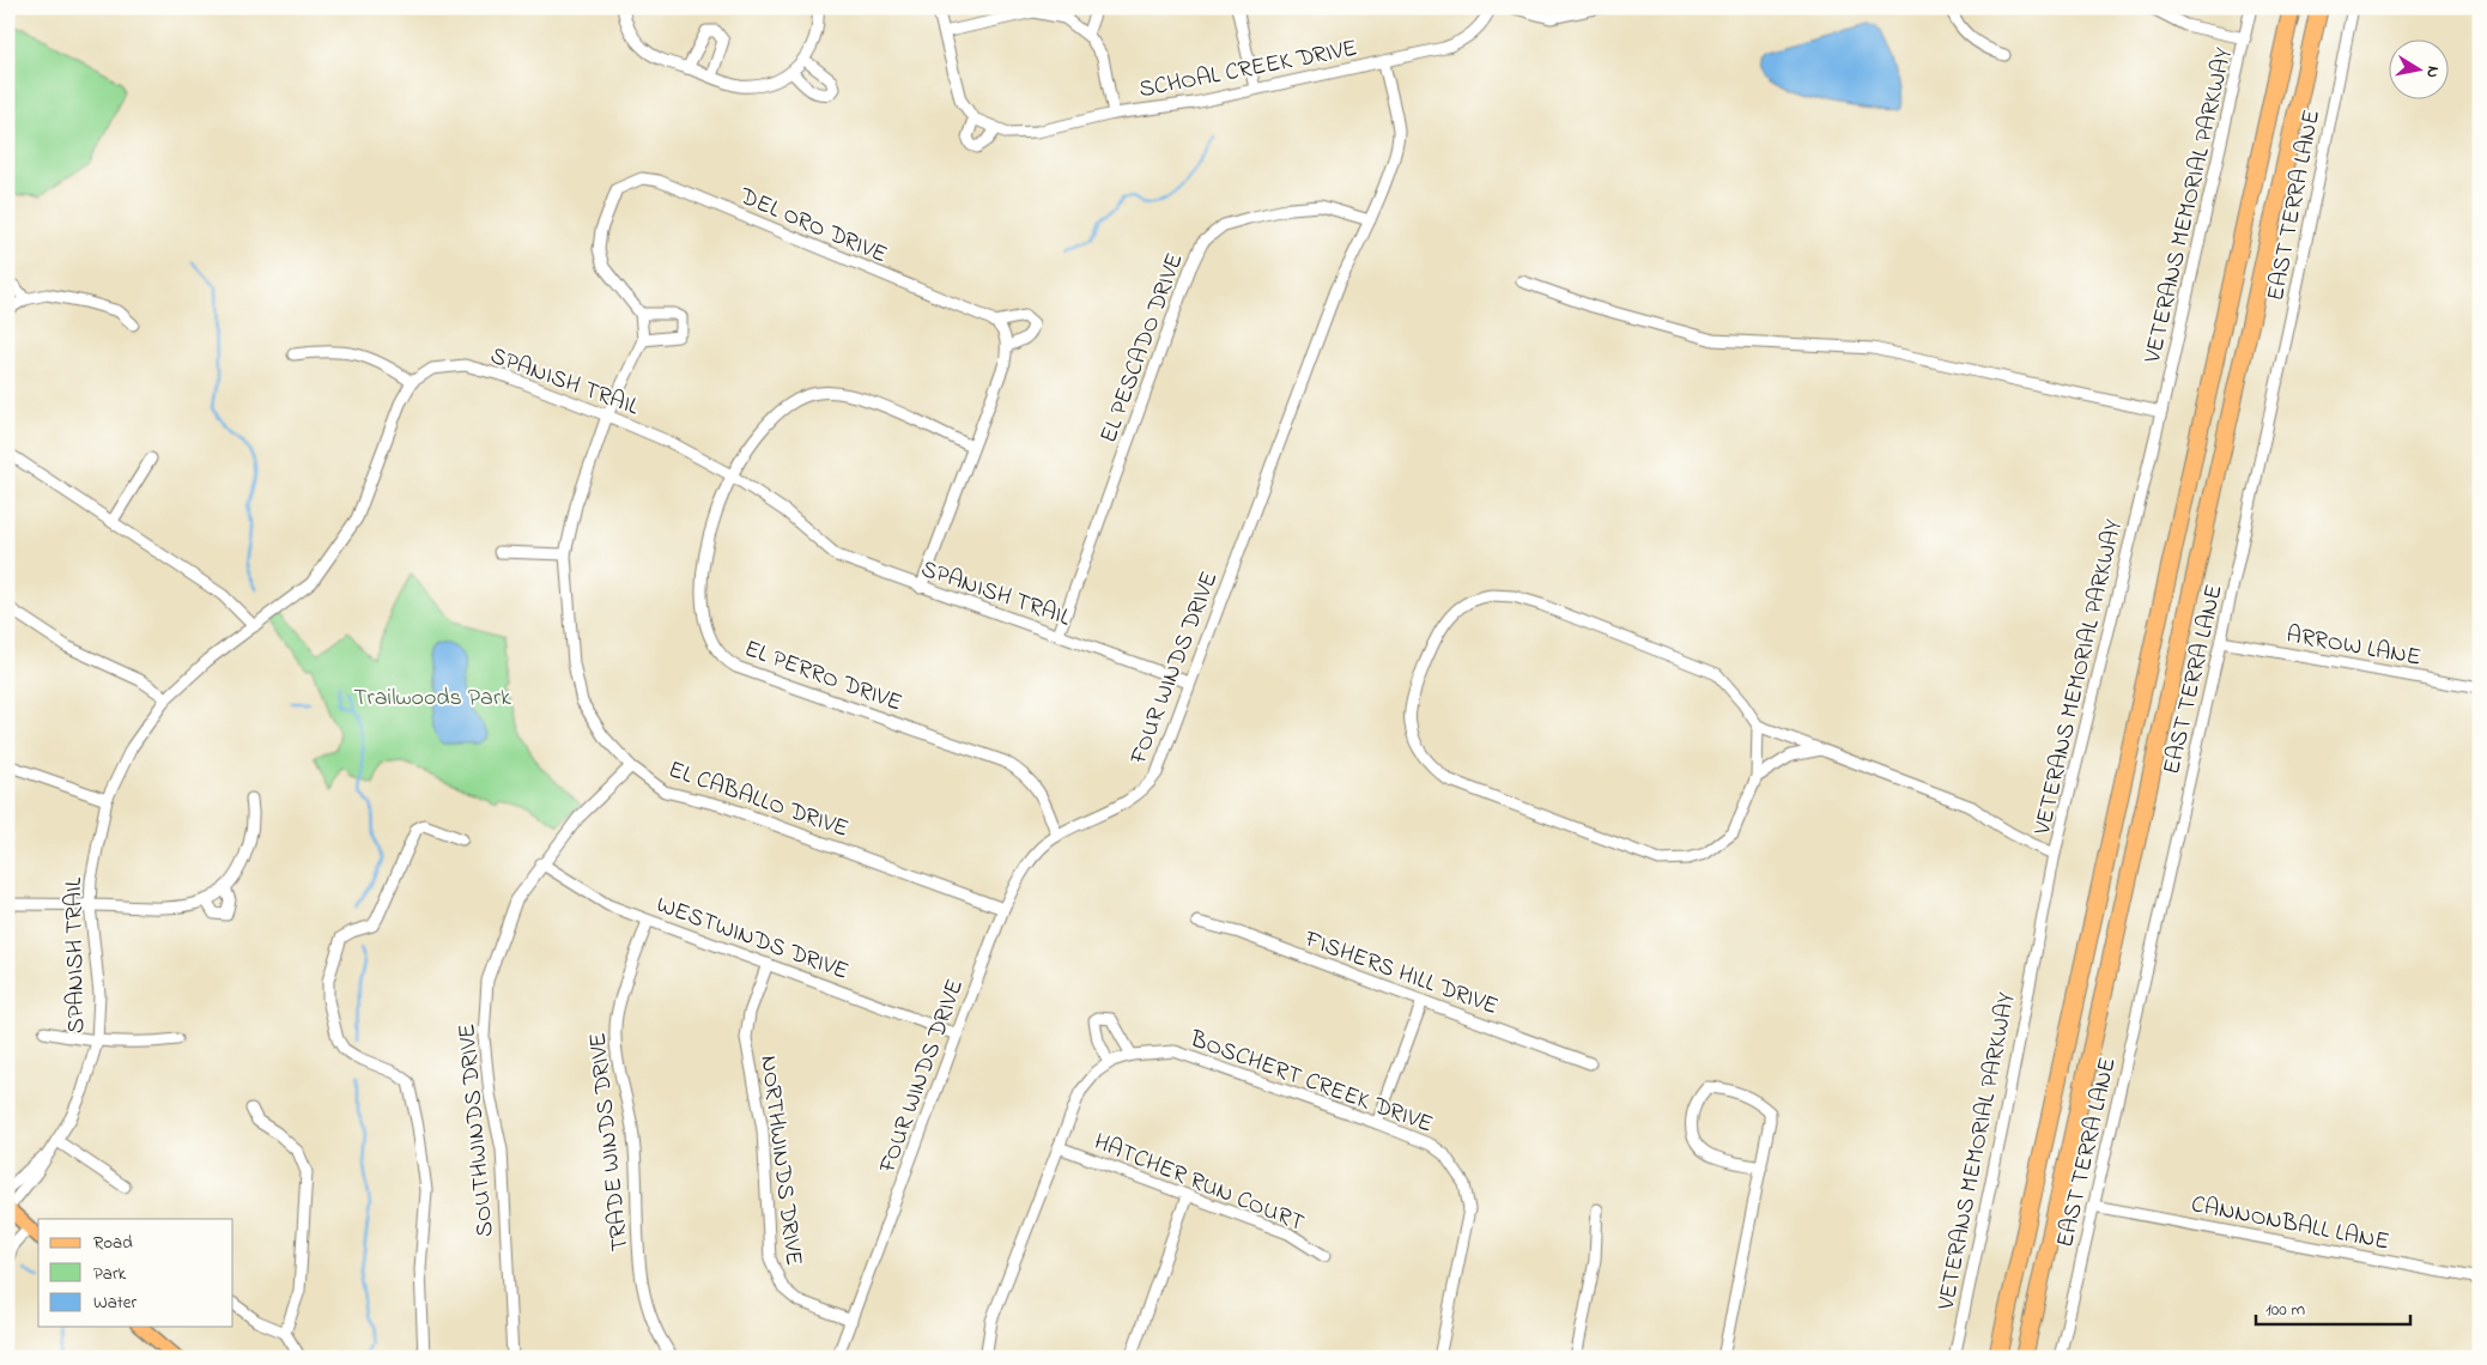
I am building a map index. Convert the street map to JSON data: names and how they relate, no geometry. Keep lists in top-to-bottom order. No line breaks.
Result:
{"streets":{"street":["SCHOAL CREEK DRIVE","VETERANS MEMORIAL PARKWAY","EAST TERRA LANE","DEL ORO DRIVE","EL PESCADO DRIVE","SPANISH TRAIL","ARROW LANE","FOUR WINDS DRIVE","EL PERRO DRIVE","EL CABALLO DRIVE","WESTWINDS DRIVE","FISHERS HILL DRIVE","BOSCHERT CREEK DRIVE","SOUTHWINDS DRIVE","TRADE WINDS DRIVE","NORTHWINDS DRIVE","HATCHER RUN COURT","CANNONBALL LANE"]},"crossings":[["SCHOAL CREEK DRIVE","FOUR WINDS DRIVE"],["EAST TERRA LANE","ARROW LANE"],["EAST TERRA LANE","CANNONBALL LANE"],["EL PESCADO DRIVE","SPANISH TRAIL"],["EL PESCADO DRIVE","FOUR WINDS DRIVE"],["SPANISH TRAIL","FOUR WINDS DRIVE"],["SPANISH TRAIL","EL PERRO DRIVE"],["SPANISH TRAIL","EL CABALLO DRIVE"],["FOUR WINDS DRIVE","EL PERRO DRIVE"],["FOUR WINDS DRIVE","EL CABALLO DRIVE"],["FOUR WINDS DRIVE","WESTWINDS DRIVE"],["FOUR WINDS DRIVE","NORTHWINDS DRIVE"],["EL CABALLO DRIVE","SOUTHWINDS DRIVE"],["WESTWINDS DRIVE","SOUTHWINDS DRIVE"],["WESTWINDS DRIVE","TRADE WINDS DRIVE"],["WESTWINDS DRIVE","NORTHWINDS DRIVE"],["BOSCHERT CREEK DRIVE","HATCHER RUN COURT"]],"parks":["Trailwoods Park"],"legend":["Road","Park","Water"],"scale_bar":"100 m","north":"right"}
